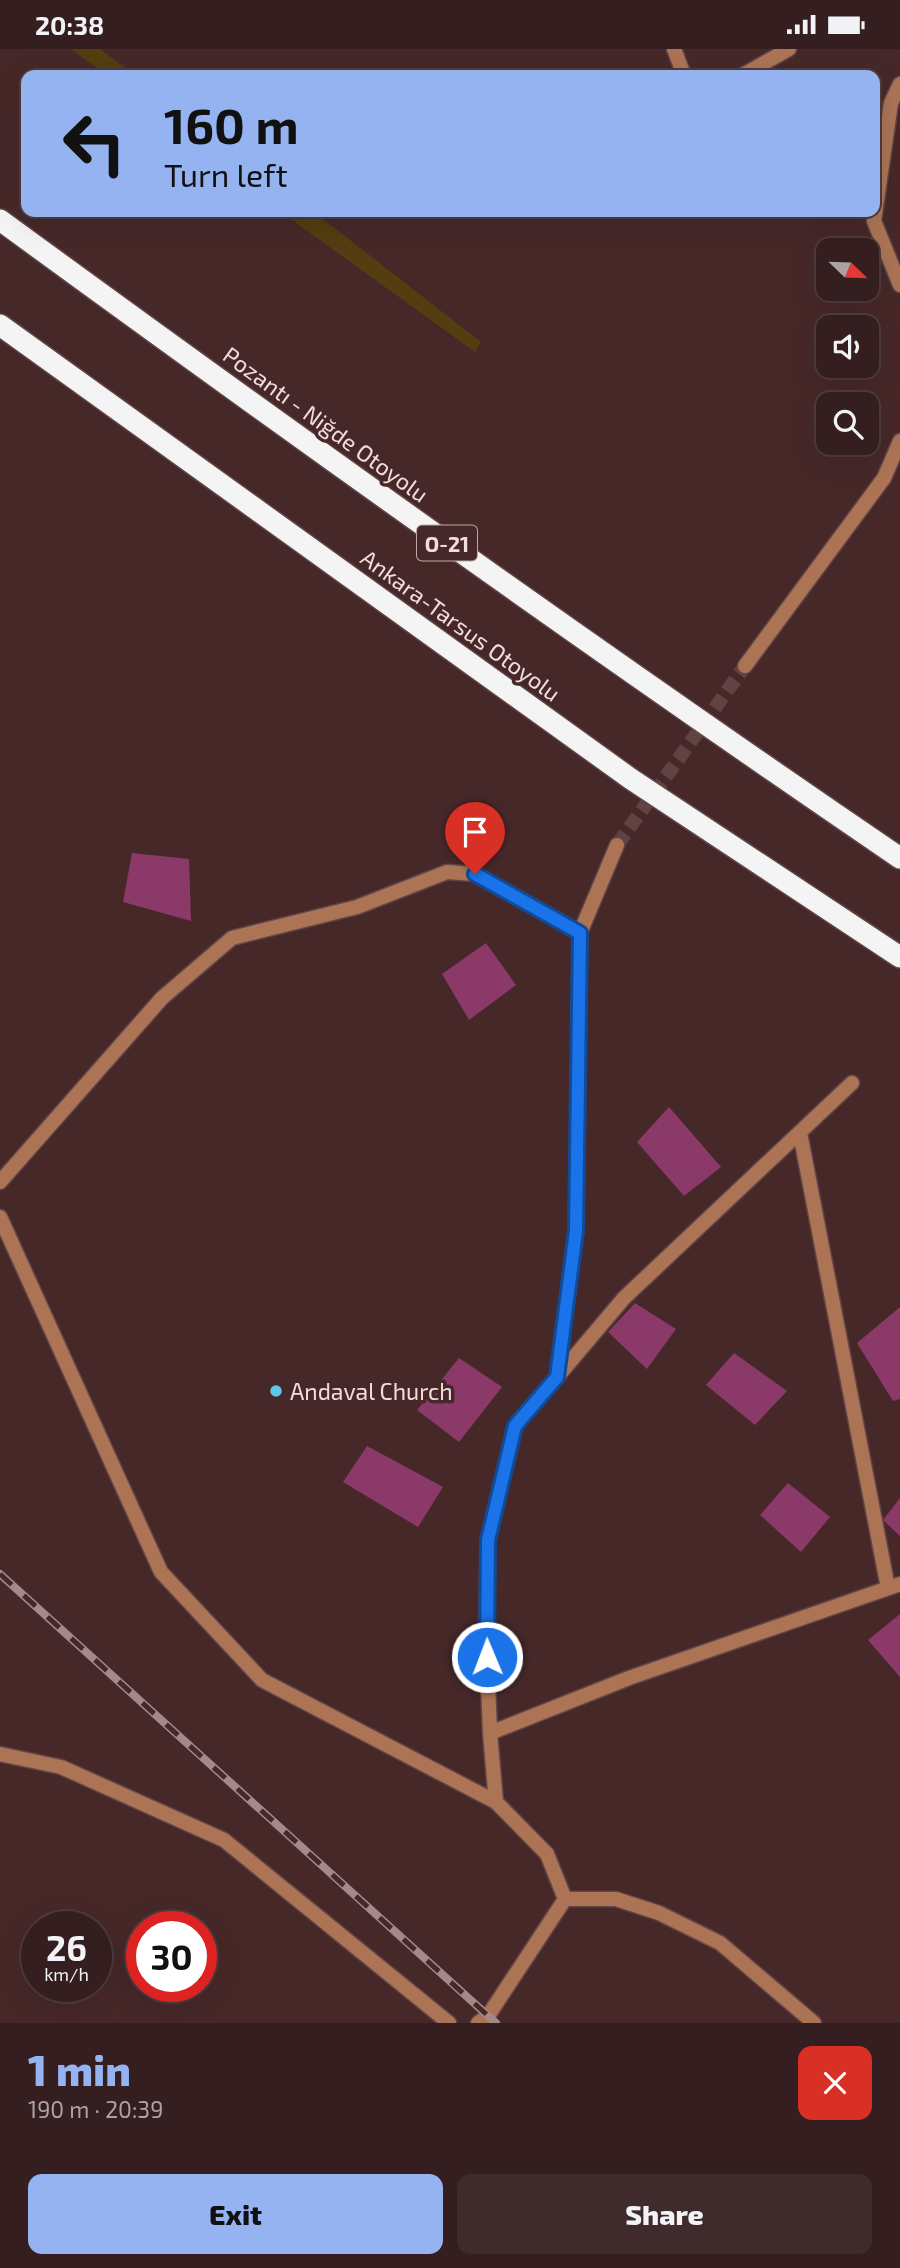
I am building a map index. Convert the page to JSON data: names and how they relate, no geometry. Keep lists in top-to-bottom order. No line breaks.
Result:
{"streets":{"highway":["Pozantı - Niğde Otoyolu","O-21","Ankara-Tarsus Otoyolu"]},"places":["Andaval Church"],"north":"bottom right","page":{"status":"20:38","turn":["160 m","Turn left"],"speed":"26 km/h","limit":"30","heading":["1 min","190 m · 20:39"],"buttons":["Exit","Share"]}}
